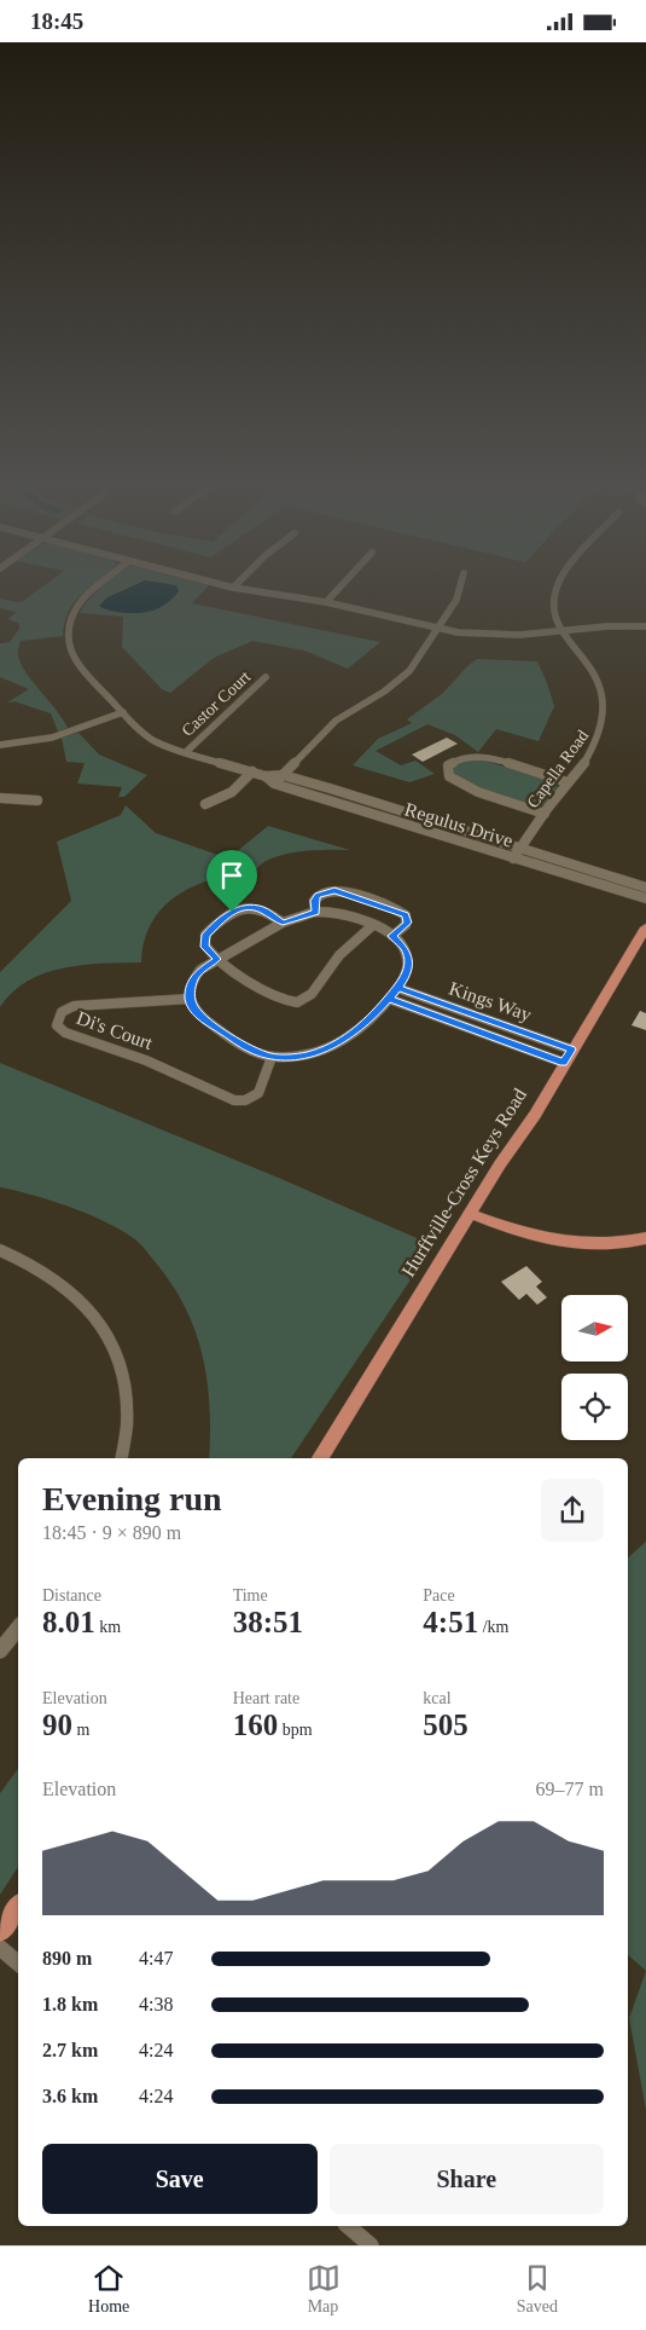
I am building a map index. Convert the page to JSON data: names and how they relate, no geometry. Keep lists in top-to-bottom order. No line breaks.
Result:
{"streets":{"main road":["Hurffville-Cross Keys Road"],"street":["Castor Court","Capella Road","Regulus Drive","Kings Way","Di's Court"]},"crossings":[["Castor Court","Regulus Drive"],["Capella Road","Regulus Drive"],["Kings Way","Hurffville-Cross Keys Road"]],"north":"right","page":{"status":"18:45","heading":["Evening run","18:45 · 9 × 890 m"],"stats":[["Distance","8.01 km"],["Time","38:51"],["Pace","4:51 /km"],["Elevation","90 m"],["Heart rate","160 bpm"],["kcal","505"]],"chart":["Elevation","69–77 m"],"list":[{"name":"890 m","note":"4:47"},{"name":"1.8 km","note":"4:38"},{"name":"2.7 km","note":"4:24"},{"name":"3.6 km","note":"4:24"}],"buttons":["Save","Share"],"tabs":["Home","Map","Saved"]}}
